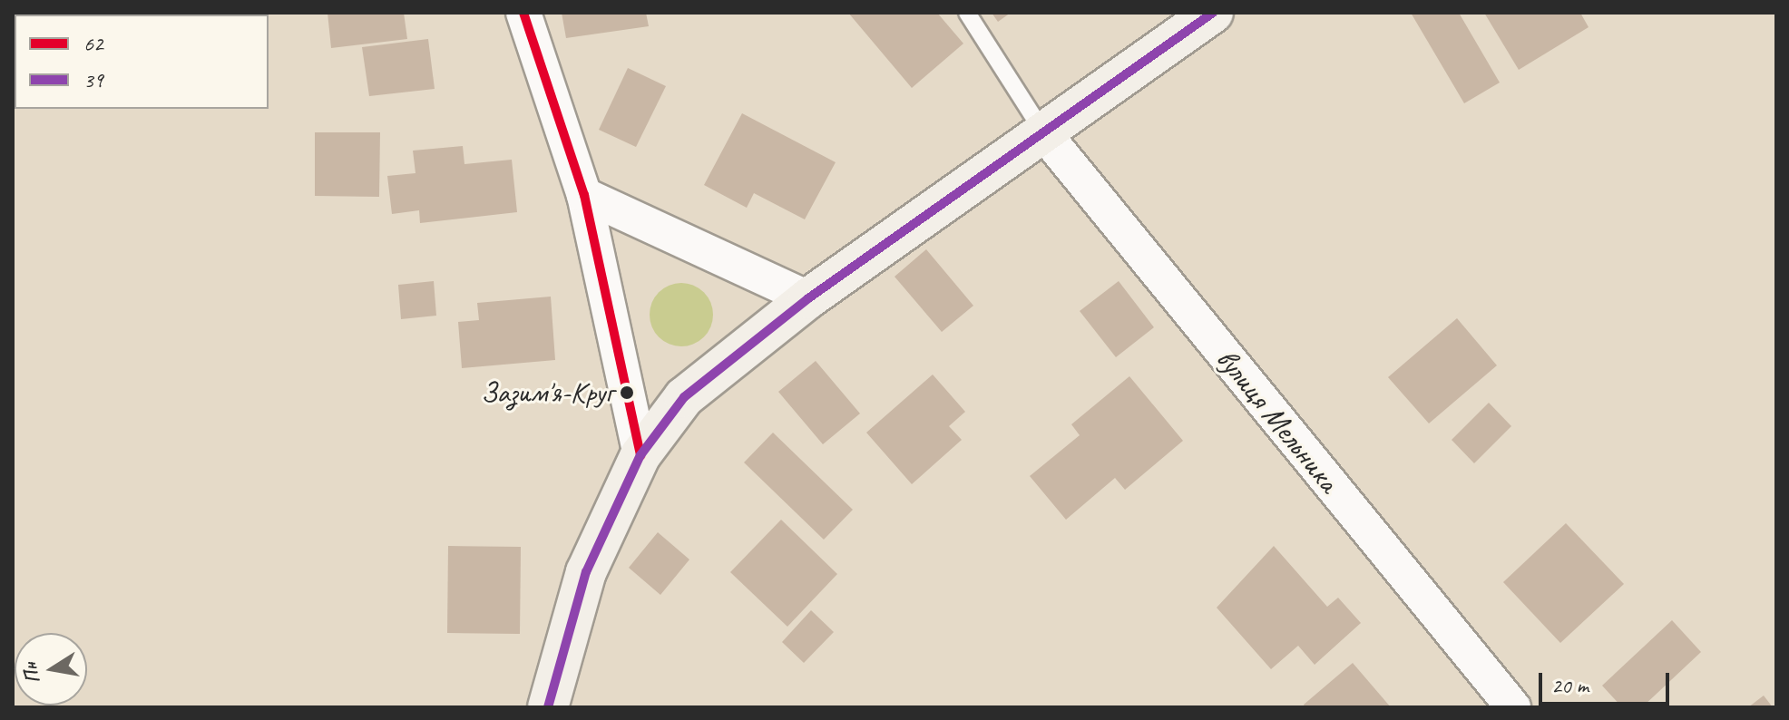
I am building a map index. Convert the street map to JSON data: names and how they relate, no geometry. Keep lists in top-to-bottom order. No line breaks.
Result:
{"streets":{"street":["вулиця Мельника"]},"places":["Зазим'я-Круг"],"lines":["transit line 62","transit line 39"],"legend":["62","39"],"scale_bar":"20 m","north":"left"}
